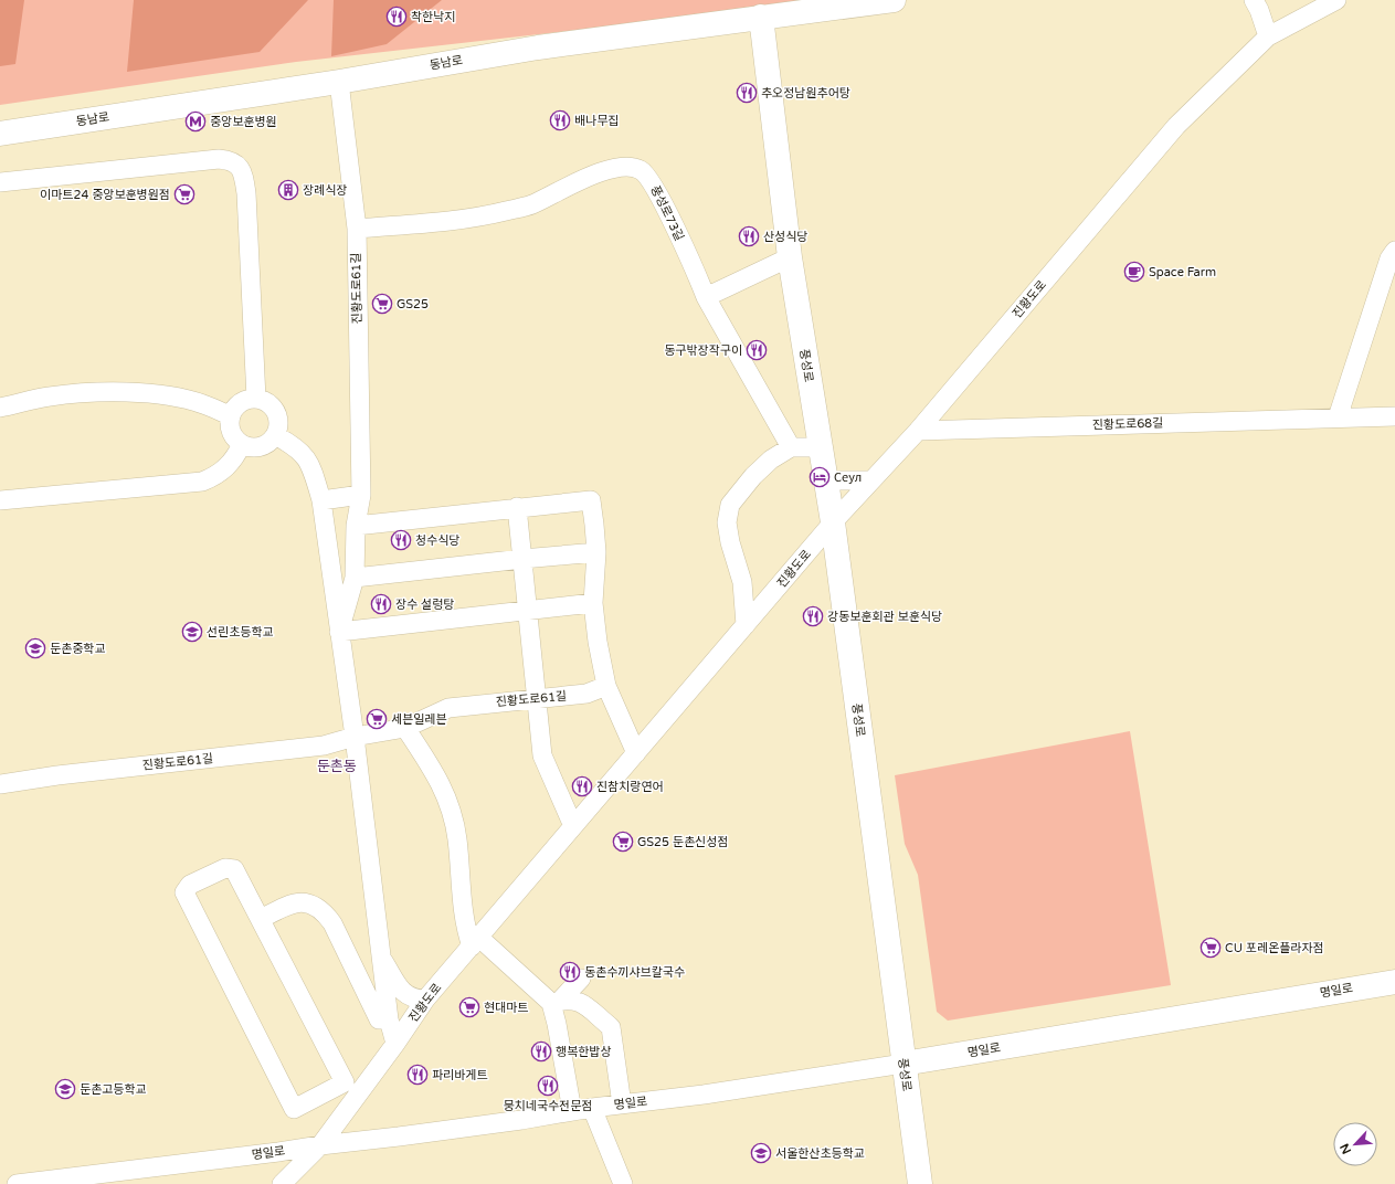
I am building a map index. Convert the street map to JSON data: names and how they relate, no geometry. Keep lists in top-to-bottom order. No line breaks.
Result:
{"streets":{"main road":["동남로","풍성로","명일로"],"street":["풍성로73길","진황도로61길","진황도로","진황도로68길"]},"crossings":[["동남로","진황도로61길"],["동남로","풍성로"],["풍성로73길","진황도로61길"],["진황도로61길","진황도로"],["진황도로","풍성로"],["진황도로","진황도로68길"],["진황도로","명일로"],["풍성로","명일로"]],"districts":["둔촌동"],"places":{"restaurant":["착한낙지","추오정남원추어탕","배나무집","산성식당","동구밖장작구이","청수식당","장수 설렁탕","강동보훈회관 보훈식당","진참치랑연어","동촌수끼샤브칼국수","행복한밥상","파리바게트","뭉치네국수전문점"],"metro station":["중앙보훈병원"],"building":["장례식장"],"supermarket":["이마트24 중앙보훈병원점","GS25","세븐일레븐","GS25 둔촌신성점","CU 포레온플라자점","현대마트"],"cafe":["Space Farm"],"hotel":["Сеул"],"school or university":["선린초등학교","둔촌중학교","둔촌고등학교","서울한산초등학교"]},"north":"bottom left"}
